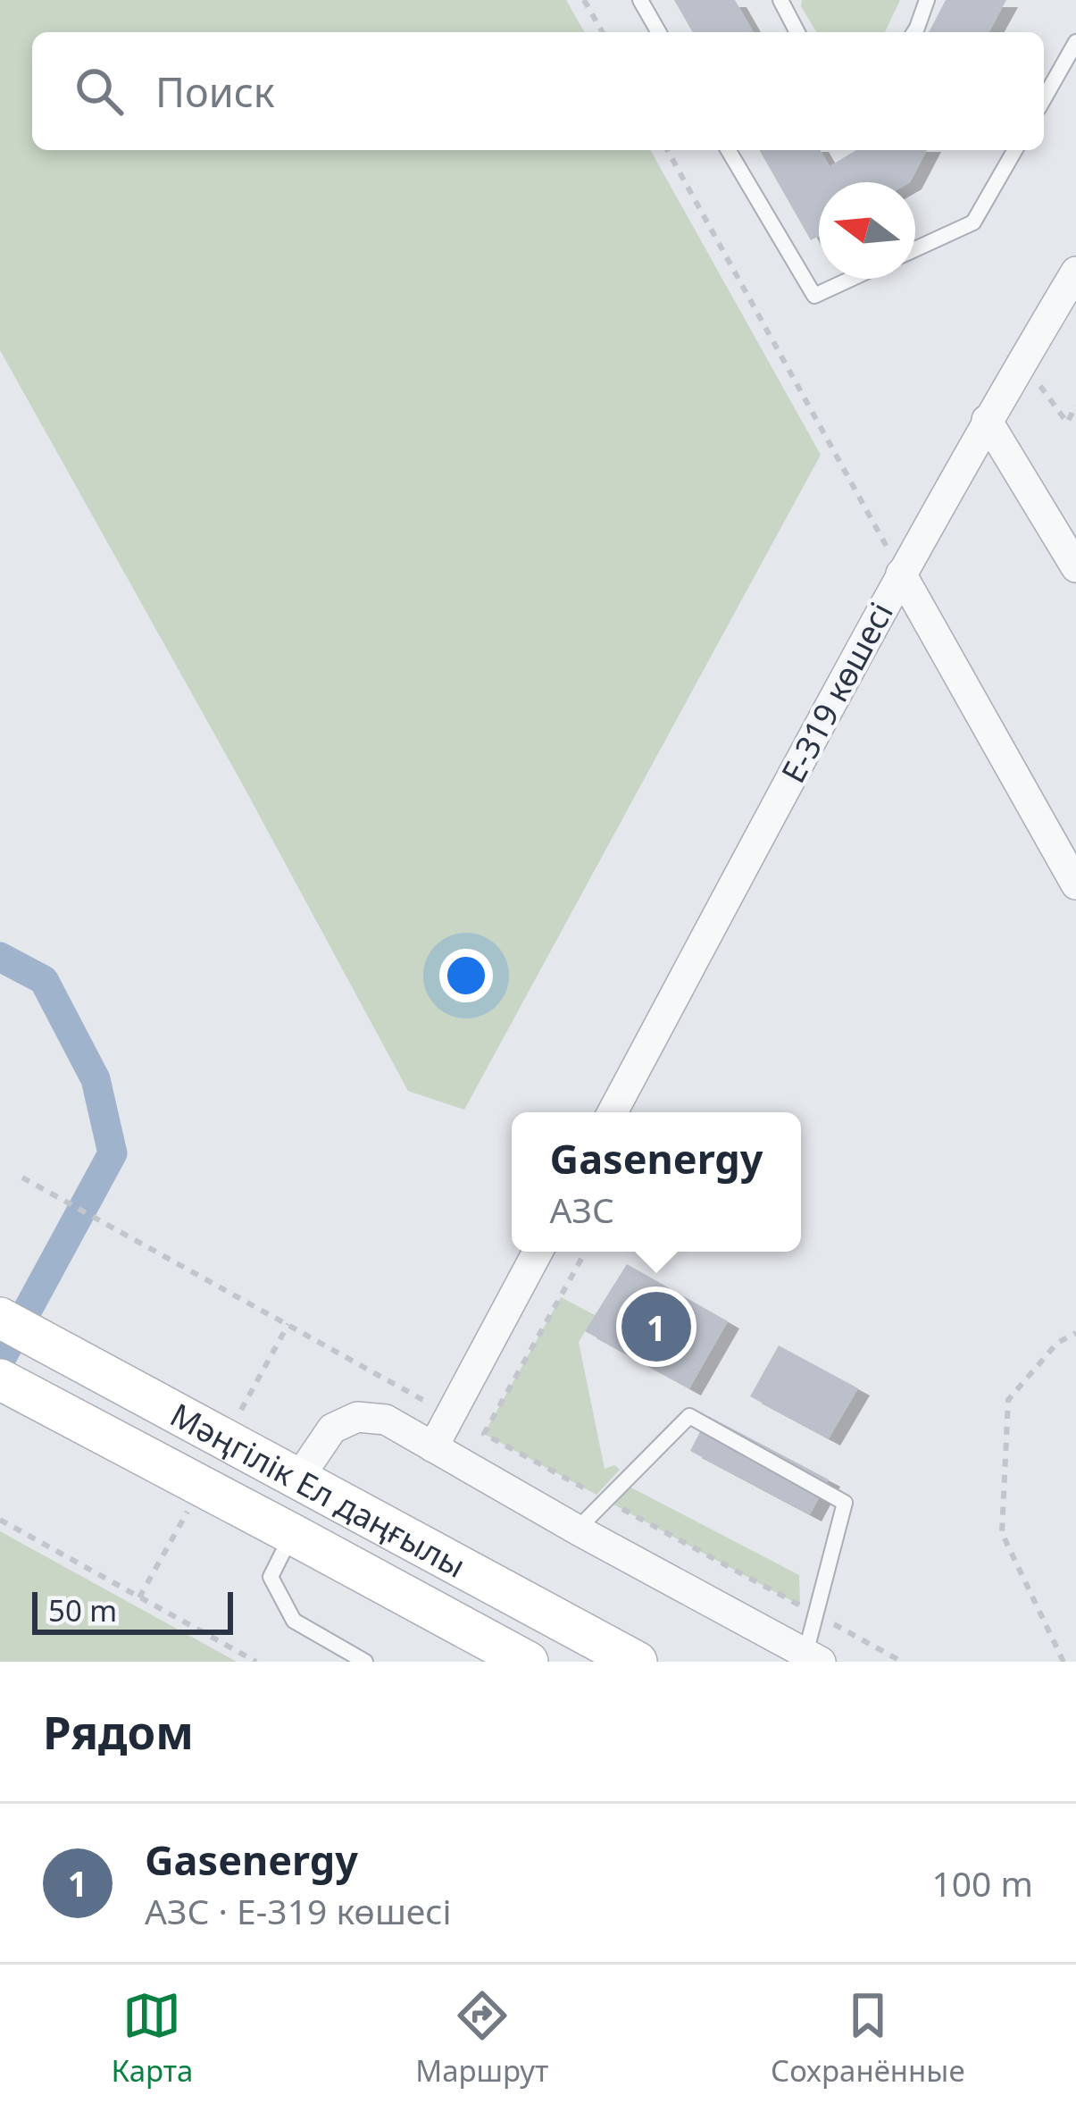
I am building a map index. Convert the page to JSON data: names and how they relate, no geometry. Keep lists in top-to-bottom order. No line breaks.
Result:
{"streets":{"main road":["Мәңгілік Ел даңғылы"],"street":["Е-319 көшесі"]},"scale_bar":"50 m","north":"left","page":{"search":"Поиск","popup":["Gasenergy","АЗС"],"pins":"1","scale":"50 m","heading":"Рядом","list":[{"mark":"1","name":"Gasenergy","note":"АЗС · Е-319 көшесі","value":"100 m"}],"nav":["Карта","Маршрут","Сохранённые"]}}
